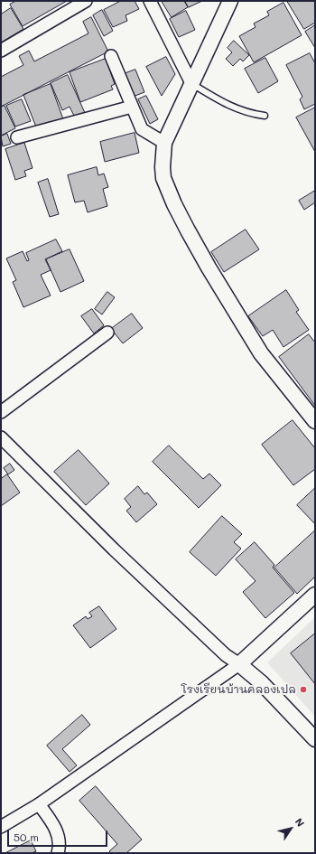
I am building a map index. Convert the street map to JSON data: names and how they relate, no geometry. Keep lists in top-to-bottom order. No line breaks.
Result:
{"places":["โรงเรียนบ้านคลองเปล"],"scale_bar":"50 m","north":"top right"}
